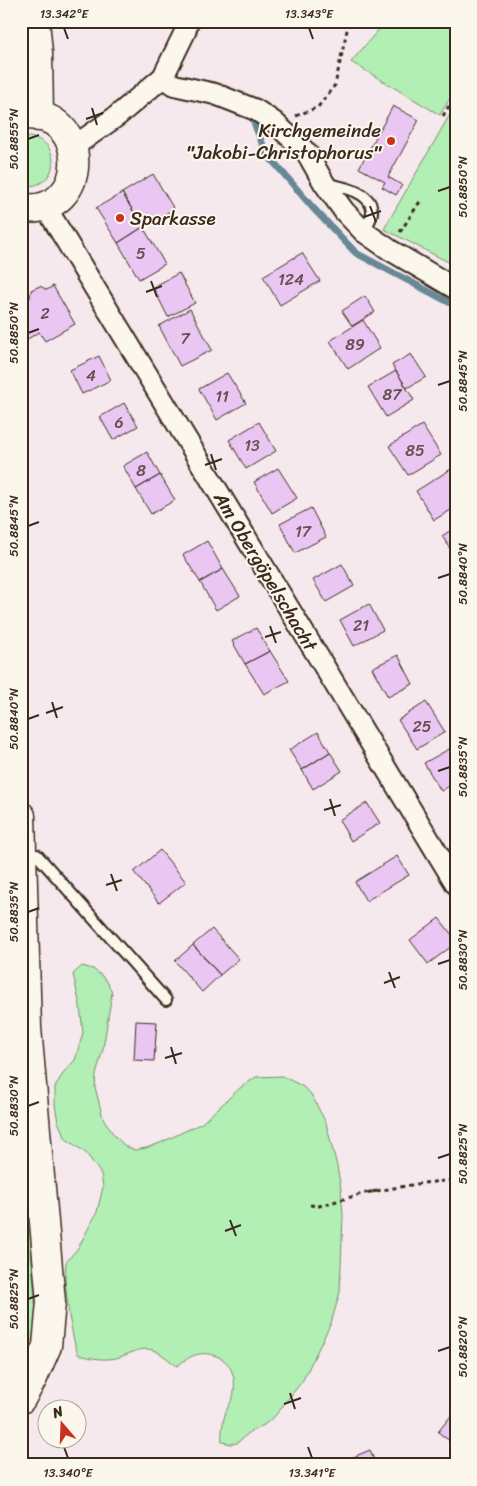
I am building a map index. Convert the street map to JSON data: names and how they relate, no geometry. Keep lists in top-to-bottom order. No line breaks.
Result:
{"streets":{"street":["Am Obergöpelschacht"]},"places":["Kirchgemeinde \"Jakobi-Christophorus\"","Sparkasse"],"house_numbers":["5","124","2","7","89","4","87","11","6","13","85","8","17","21","25"],"north":"top","coordinates":["13.342°E","13.343°E","50.8855°N","50.8850°N","50.8845°N","50.8840°N","50.8835°N","50.8830°N","50.8825°N","50.8820°N","13.340°E","13.341°E"]}
